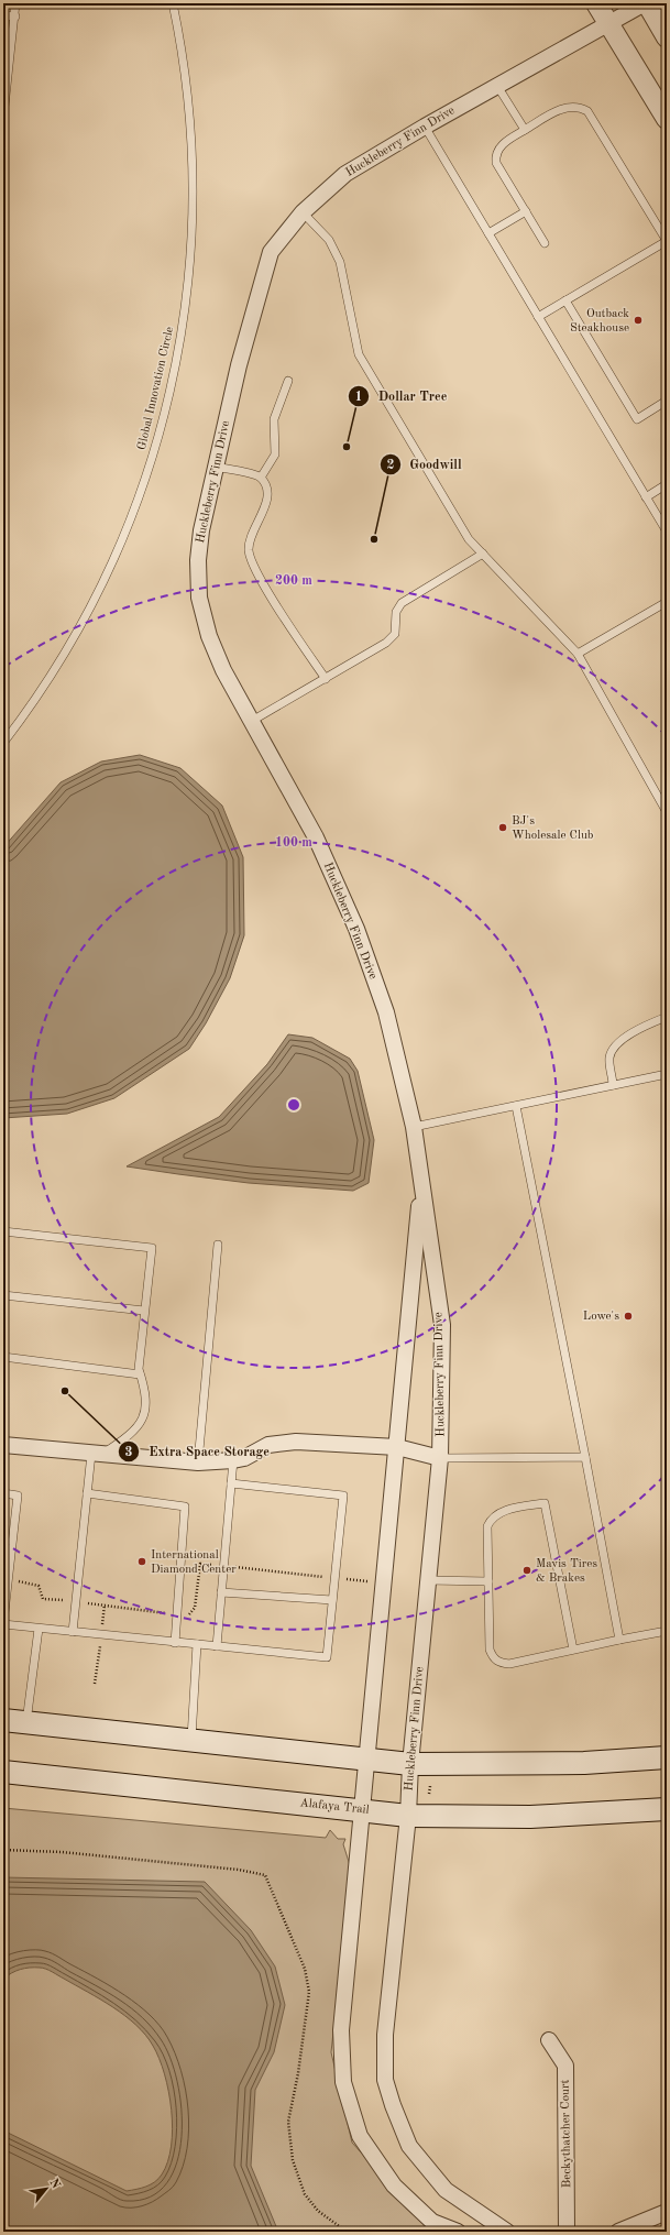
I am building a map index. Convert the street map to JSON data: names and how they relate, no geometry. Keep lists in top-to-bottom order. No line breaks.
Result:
{"streets":{"main road":["Alafaya Trail"],"street":["Huckleberry Finn Drive","Beckythatcher Court"],"lane":["Global Innovation Circle"]},"crossings":[["Huckleberry Finn Drive","Alafaya Trail"]],"places":["Outback Steakhouse","Dollar Tree","Goodwill","BJ's Wholesale Club","Lowe's","Extra Space Storage","International Diamond Center","Mavis Tires & Brakes"],"north":"top right","rings":["200 m","100 m"]}
